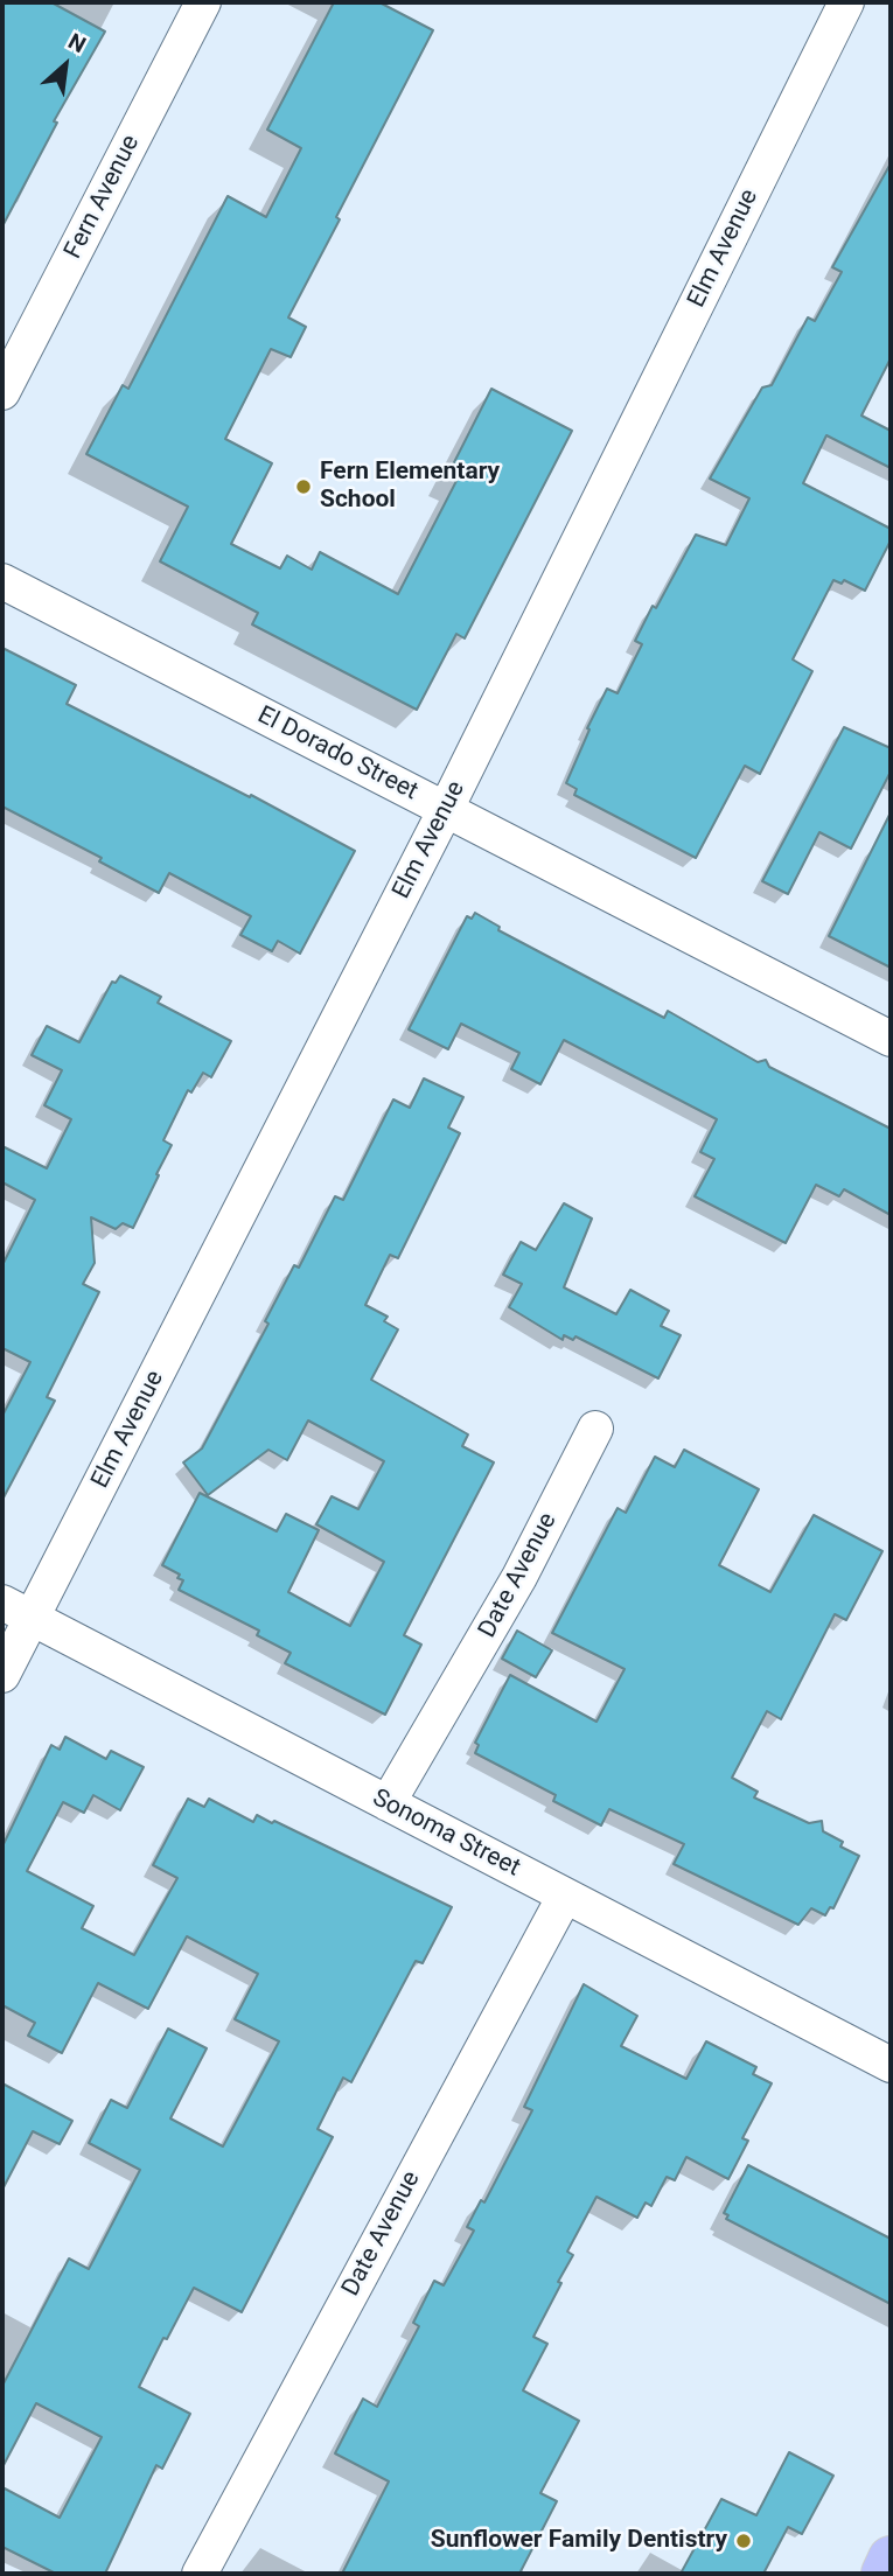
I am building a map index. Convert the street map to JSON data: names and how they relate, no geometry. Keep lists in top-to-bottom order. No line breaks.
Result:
{"streets":{"street":["Fern Avenue","Elm Avenue","El Dorado Street","Date Avenue","Sonoma Street"]},"crossings":[["Elm Avenue","El Dorado Street"],["Elm Avenue","Sonoma Street"],["Date Avenue","Sonoma Street"]],"places":["Fern Elementary School","Sunflower Family Dentistry"],"north":"top right"}
